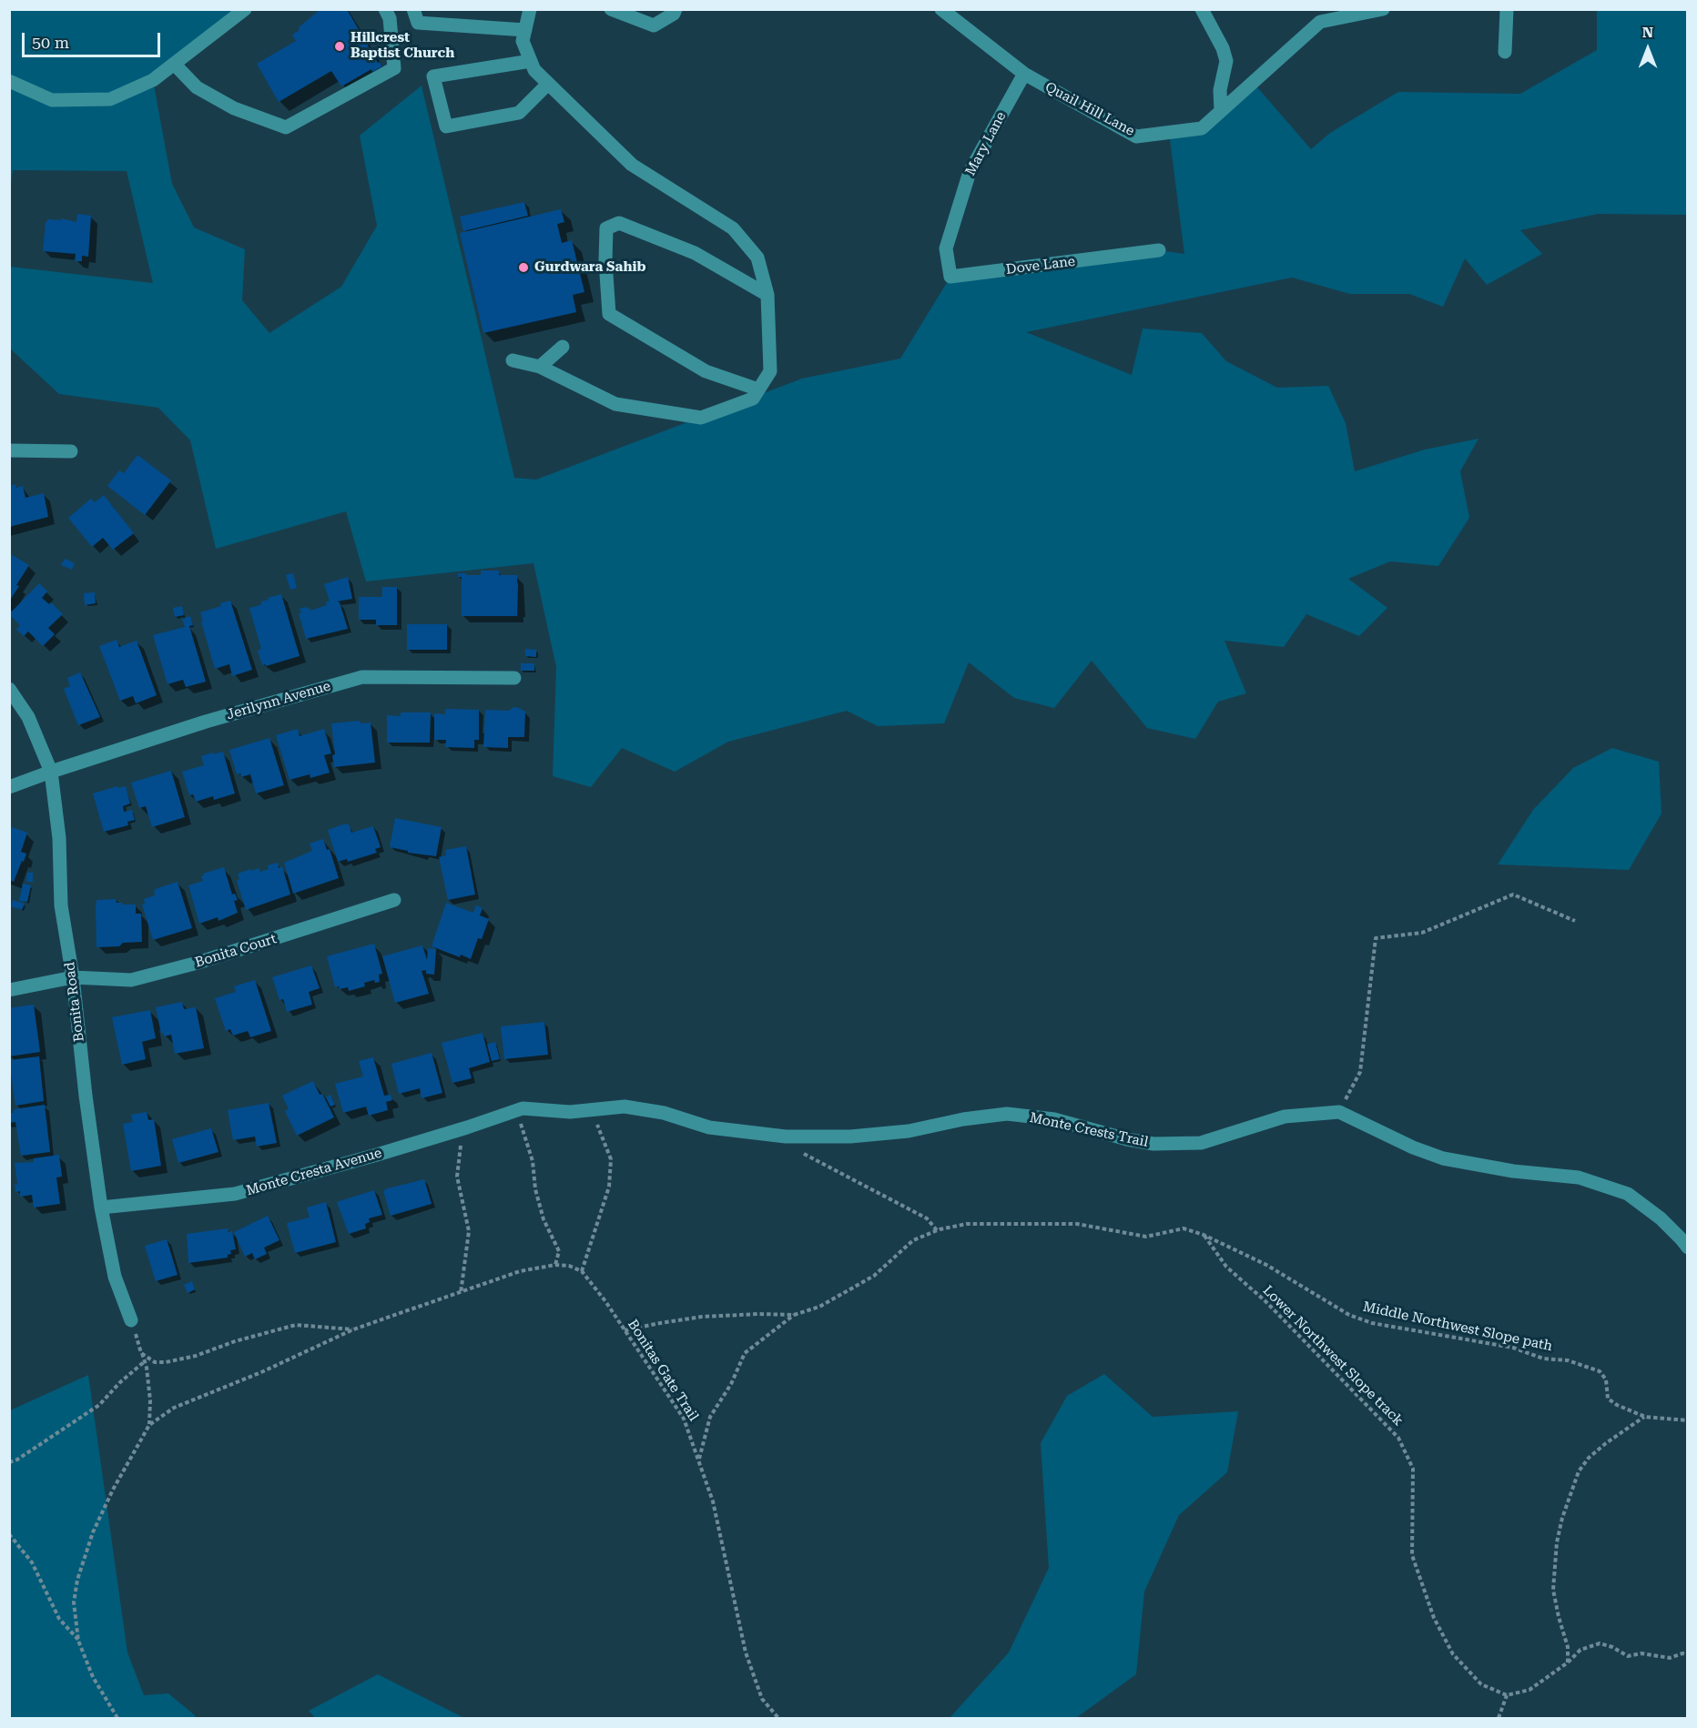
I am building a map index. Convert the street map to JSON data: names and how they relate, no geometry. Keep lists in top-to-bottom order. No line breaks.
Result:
{"streets":{"street":["Quail Hill Lane","Mary Lane","Dove Lane","Jerilynn Avenue","Bonita Court","Bonita Road","Monte Crests Trail","Monte Cresta Avenue"],"path":["Middle Northwest Slope path","Lower Northwest Slope track","Bonitas Gate Trail"]},"crossings":[["Quail Hill Lane","Mary Lane"],["Mary Lane","Dove Lane"],["Jerilynn Avenue","Bonita Road"],["Bonita Court","Bonita Road"],["Bonita Road","Monte Cresta Avenue"],["Monte Crests Trail","Monte Cresta Avenue"],["Middle Northwest Slope path","Lower Northwest Slope track"],["Middle Northwest Slope path","Bonitas Gate Trail"]],"places":["Hillcrest Baptist Church","Gurdwara Sahib"],"scale_bar":"50 m","north":"top"}
